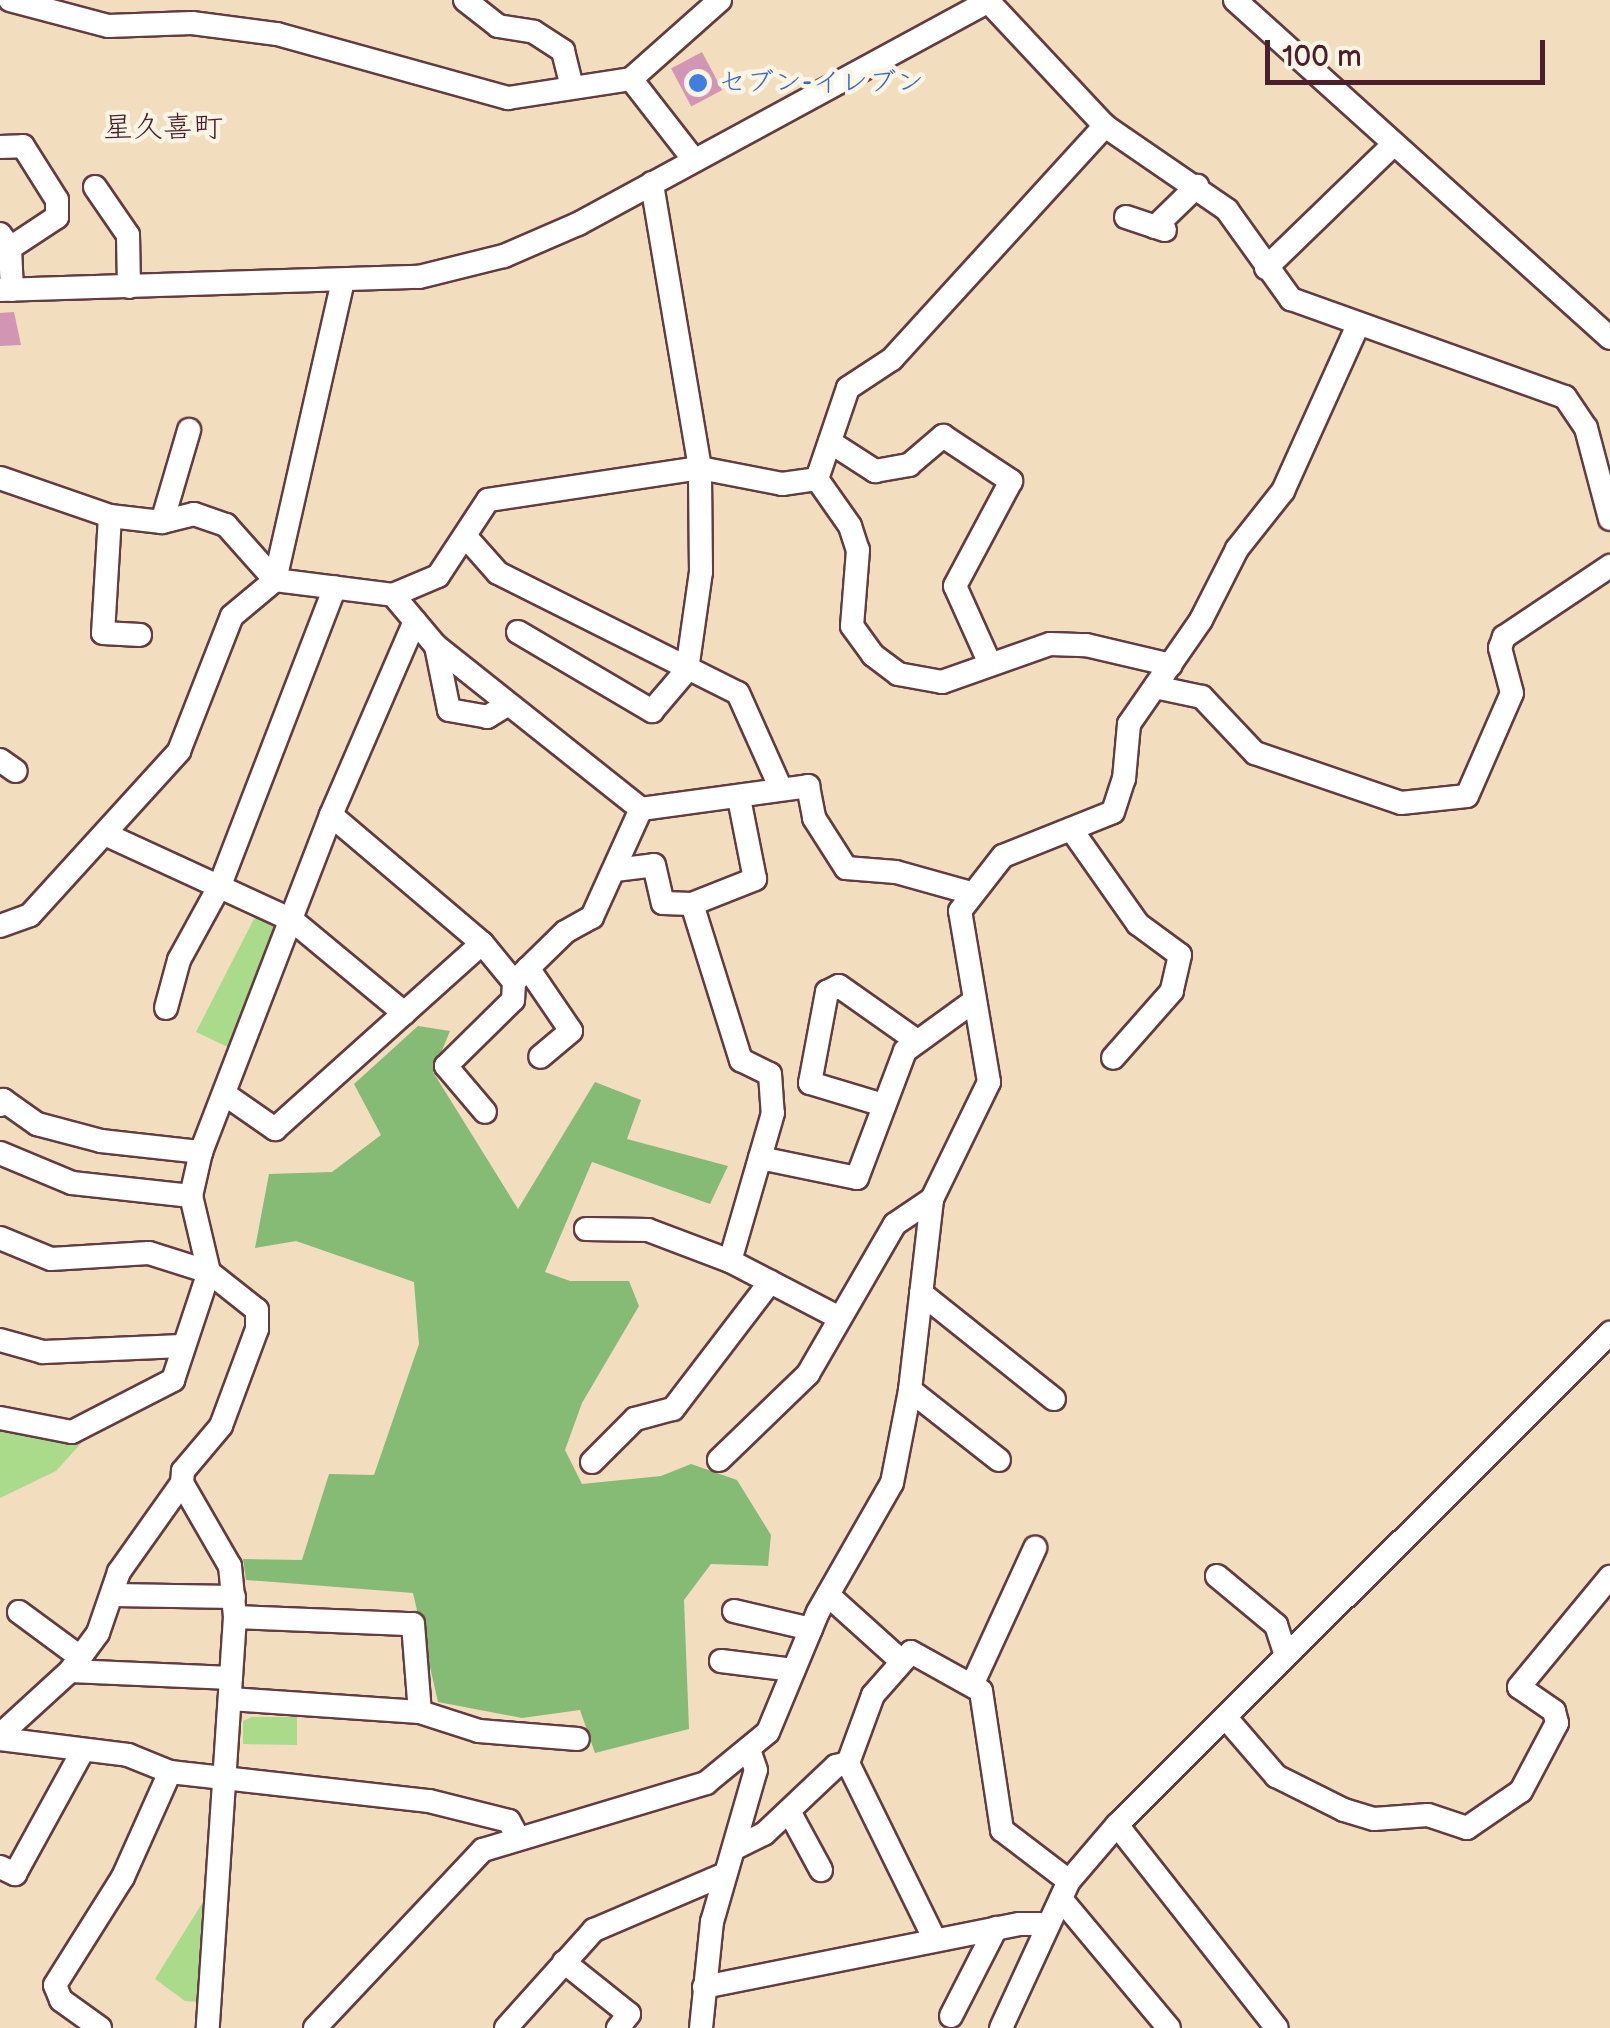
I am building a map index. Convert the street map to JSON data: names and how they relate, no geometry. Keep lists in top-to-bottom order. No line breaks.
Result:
{"districts":["星久喜町"],"places":["セブン-イレブン"],"scale_bar":"100 m"}
